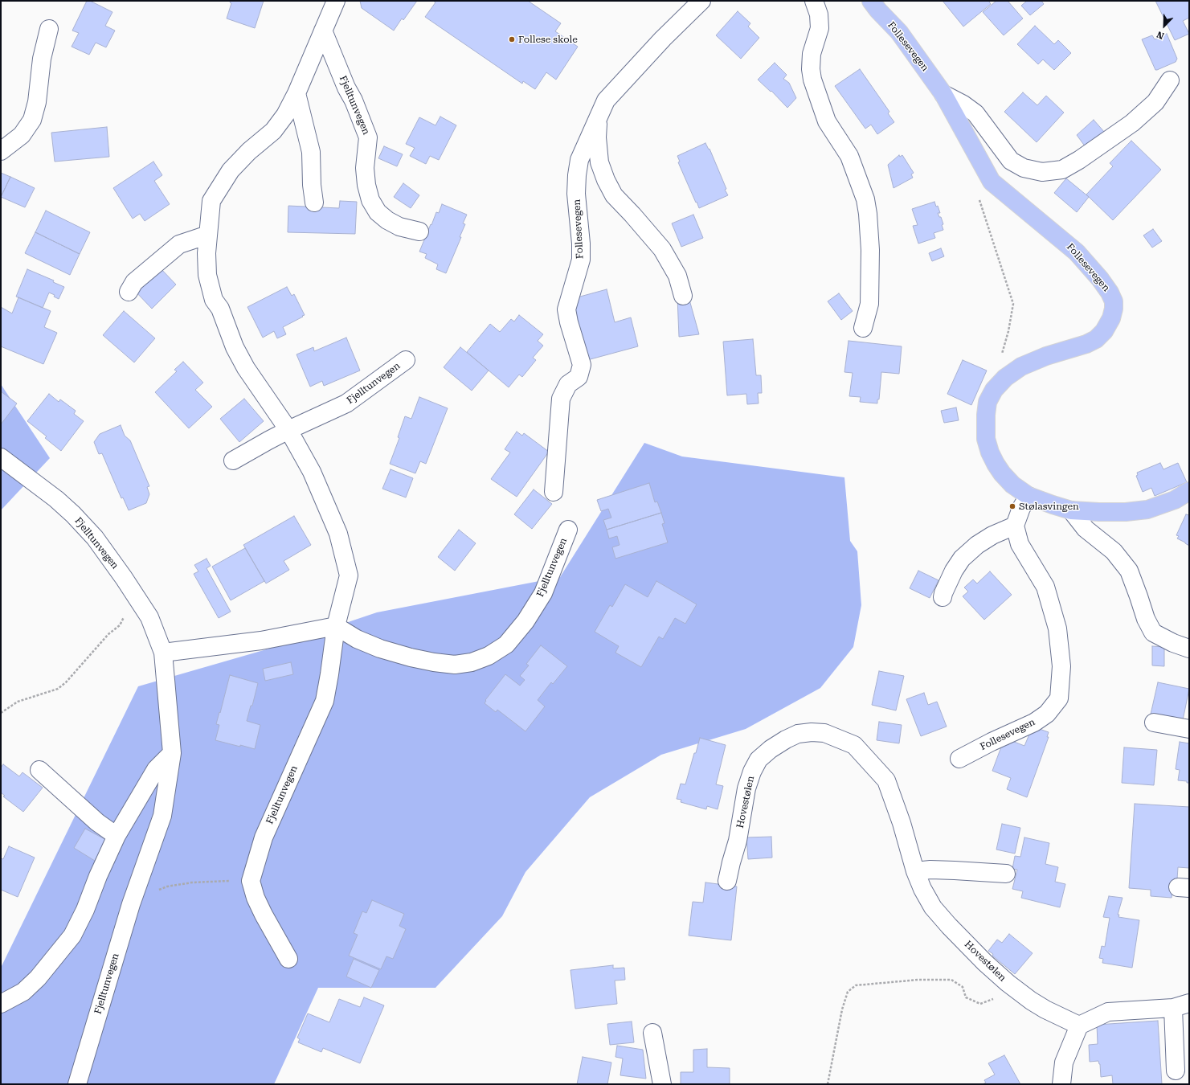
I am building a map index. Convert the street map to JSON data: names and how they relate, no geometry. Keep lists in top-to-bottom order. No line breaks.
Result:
{"streets":{"main road":["Follesevegen"],"street":["Fjelltunvegen","Hovestølen"]},"places":["Follese skole","Stølasvingen"],"north":"bottom left"}
